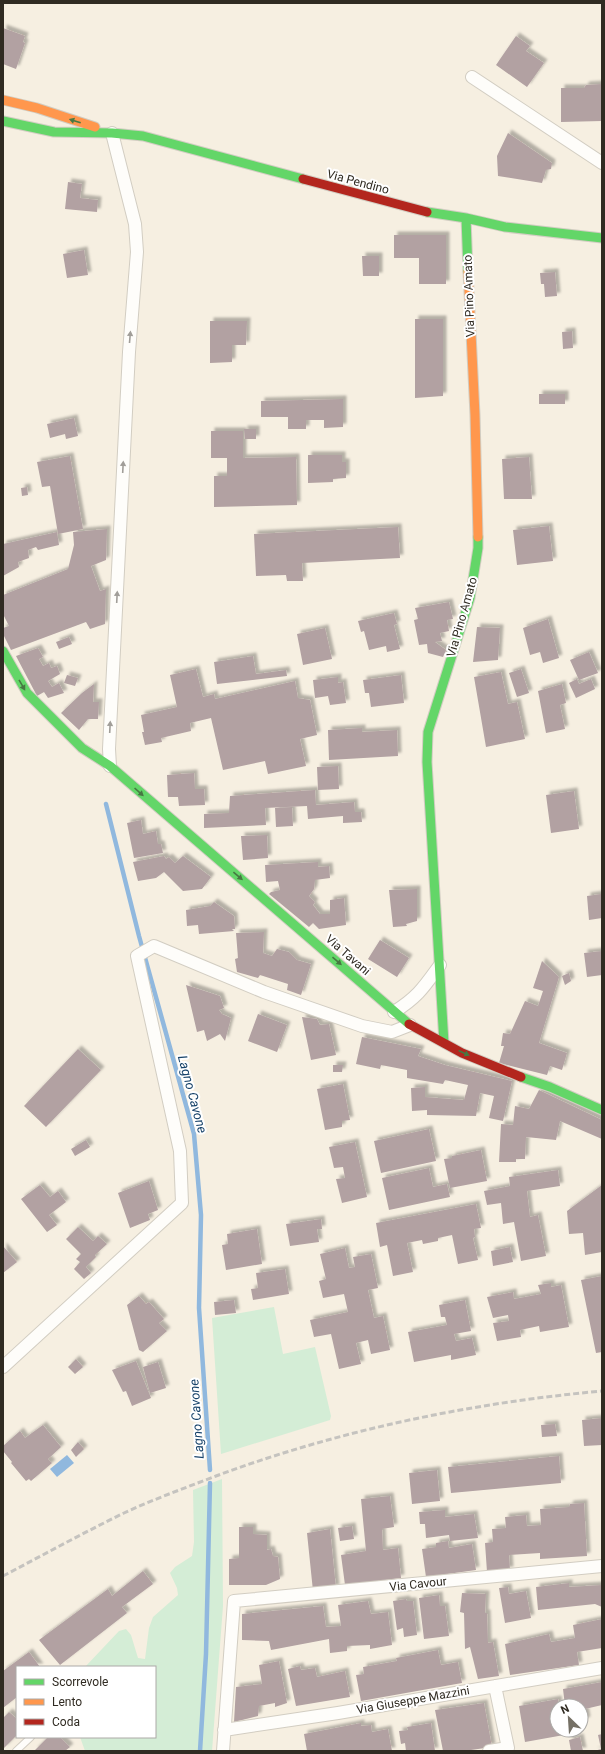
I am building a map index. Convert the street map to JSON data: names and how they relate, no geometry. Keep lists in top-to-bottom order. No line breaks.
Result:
{"streets":{"street":["Via Pendino","Via Pino Amato","Via Tavani","Via Cavour","Via Giuseppe Mazzini"]},"crossings":[["Via Pendino","Via Pino Amato"],["Via Pino Amato","Via Tavani"],["Via Cavour","Via Giuseppe Mazzini"]],"one_way":["Via Tavani"],"water":["Lagno Cavone"],"legend":["Scorrevole","Lento","Coda"],"north":"top left"}
